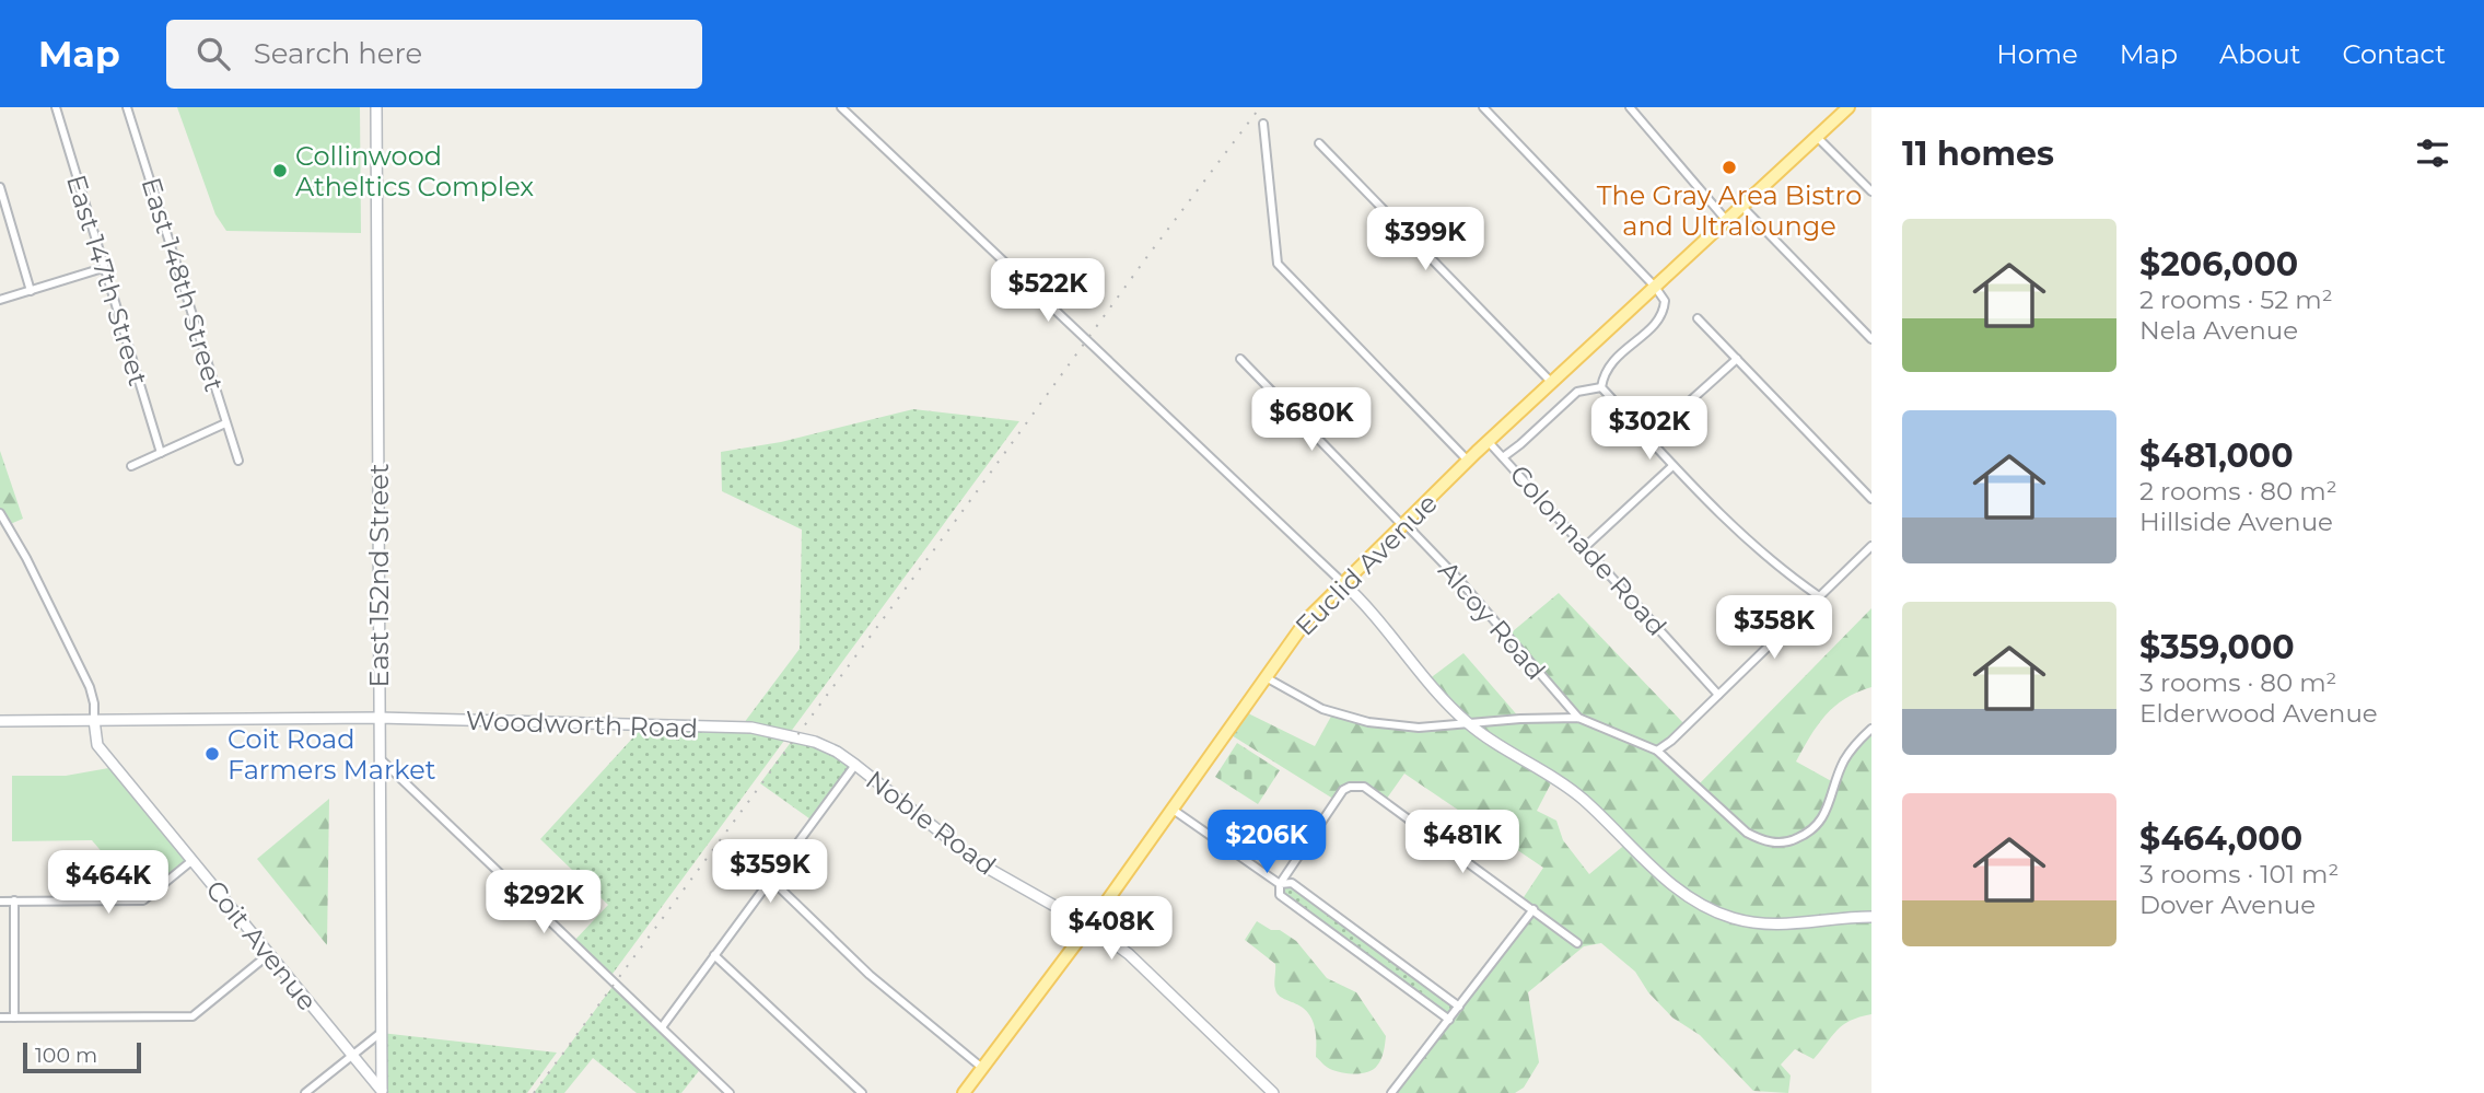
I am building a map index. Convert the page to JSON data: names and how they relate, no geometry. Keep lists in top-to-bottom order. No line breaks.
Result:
{"streets":{"main road":["Euclid Avenue"],"street":["East 147th Street","East 148th Street","Colonnade Road","East 152nd Street","Alcoy Road","Woodworth Road","Noble Road","Coit Avenue"]},"crossings":[["Colonnade Road","Euclid Avenue"],["Euclid Avenue","Alcoy Road"],["Euclid Avenue","Noble Road"],["East 152nd Street","Woodworth Road"],["East 152nd Street","Coit Avenue"],["Woodworth Road","Noble Road"],["Woodworth Road","Coit Avenue"]],"places":["The Gray Area Bistro and Ultralounge","Collinwood Atheltics Complex","Coit Road Farmers Market"],"scale_bar":"100 m","page":{"header":"Map","search":"Search here","nav":["Home","Map","About","Contact"],"heading":"11 homes","list":[{"name":"$206,000","note":"2 rooms · 52 m² · Nela Avenue"},{"name":"$481,000","note":"2 rooms · 80 m² · Hillside Avenue"},{"name":"$359,000","note":"3 rooms · 80 m² · Elderwood Avenue"},{"name":"$464,000","note":"3 rooms · 101 m² · Dover Avenue"}],"price":["$399K","$522K","$680K","$302K","$358K","$206K","$481K","$359K","$464K","$292K","$408K"],"scale":"100 m"}}
